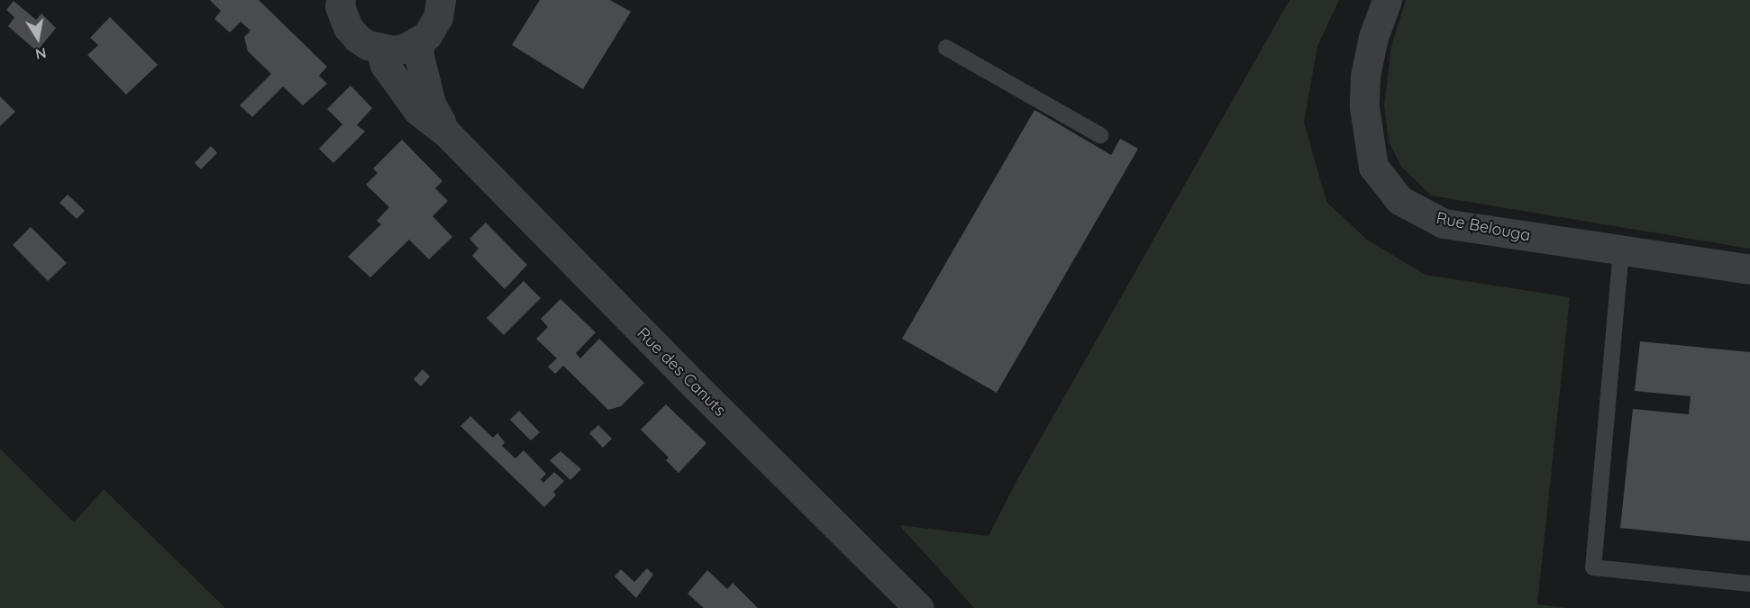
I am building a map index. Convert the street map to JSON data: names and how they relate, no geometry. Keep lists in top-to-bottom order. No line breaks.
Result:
{"streets":{"street":["Rue Belouga","Rue des Canuts"]},"north":"bottom"}
